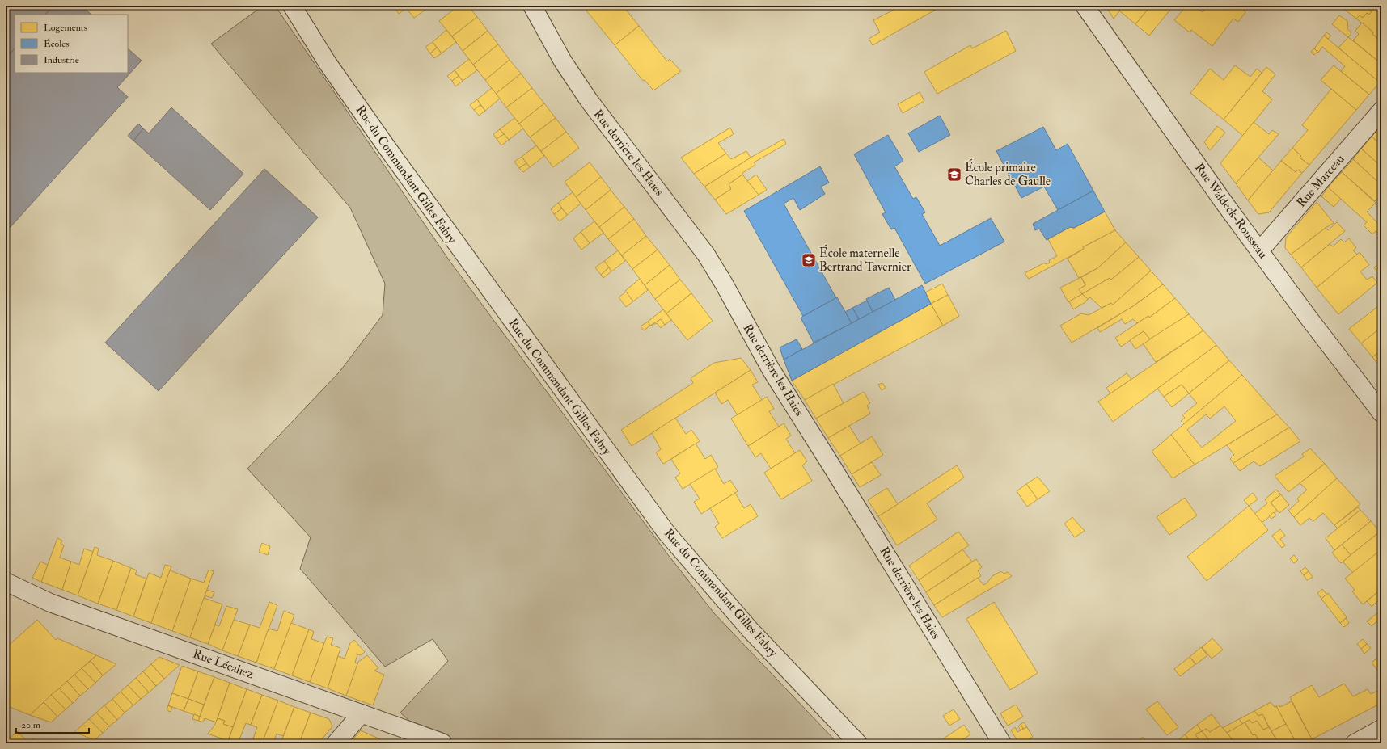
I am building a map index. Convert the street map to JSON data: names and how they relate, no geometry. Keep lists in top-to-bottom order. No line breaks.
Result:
{"streets":{"street":["Rue derrière les Haies","Rue du Commandant Gilles Fabry","Rue Marceau","Rue Waldeck-Rousseau","Rue Lécaliez"]},"crossings":[["Rue Marceau","Rue Waldeck-Rousseau"]],"places":{"school or university":["École primaire Charles de Gaulle","École maternelle Bertrand Tavernier"]},"legend":["Logements","Écoles","Industrie"],"scale_bar":"20 m"}
